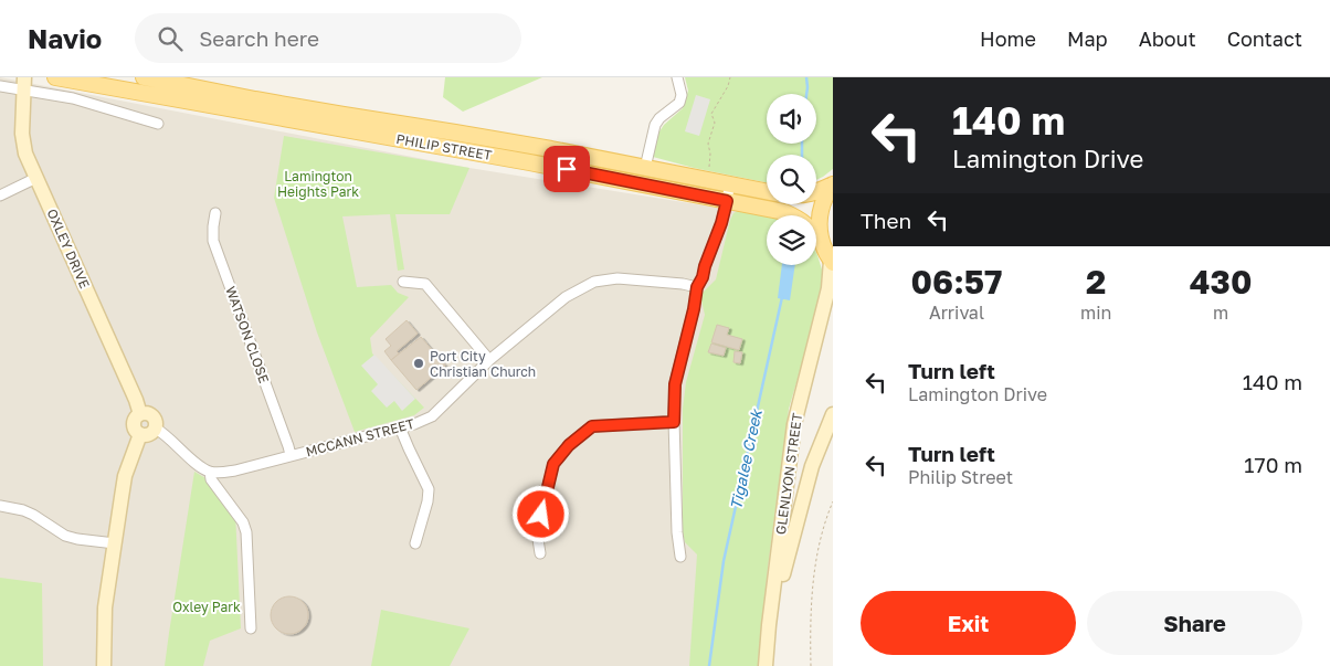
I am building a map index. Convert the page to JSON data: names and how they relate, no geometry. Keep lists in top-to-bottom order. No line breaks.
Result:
{"streets":{"main road":["PHILIP STREET"],"street":["OXLEY DRIVE","WATSON CLOSE","MCCANN STREET","GLENLYON STREET"]},"crossings":[["WATSON CLOSE","MCCANN STREET"]],"water":["Tigalee Creek"],"parks":["Lamington Heights Park","Oxley Park"],"places":["Port City Christian Church"],"page":{"header":"Navio","search":"Search here","nav":["Home","Map","About","Contact"],"turn":["140 m","Lamington Drive"],"then":"Then","eta":["06:57","Arrival","2","min","430","m"],"list":[{"name":"Turn left","note":"Lamington Drive","value":"140 m"},{"name":"Turn left","note":"Philip Street","value":"170 m"}],"buttons":["Exit","Share"]}}
